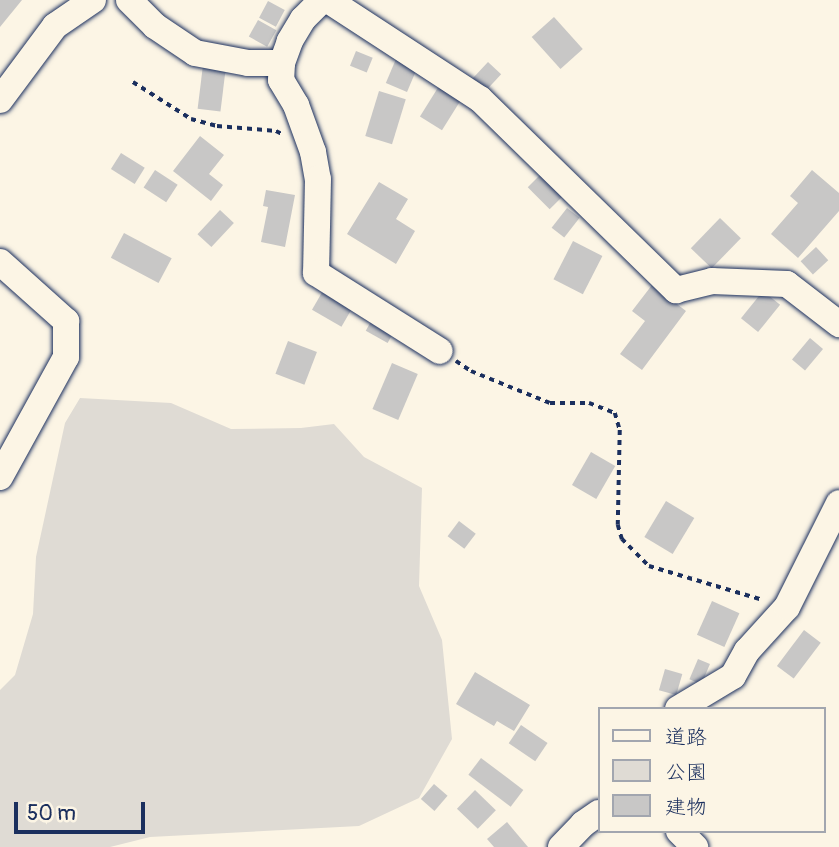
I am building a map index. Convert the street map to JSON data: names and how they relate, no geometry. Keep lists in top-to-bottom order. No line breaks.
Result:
{"legend":["道路","公園","建物"],"scale_bar":"50 m"}
